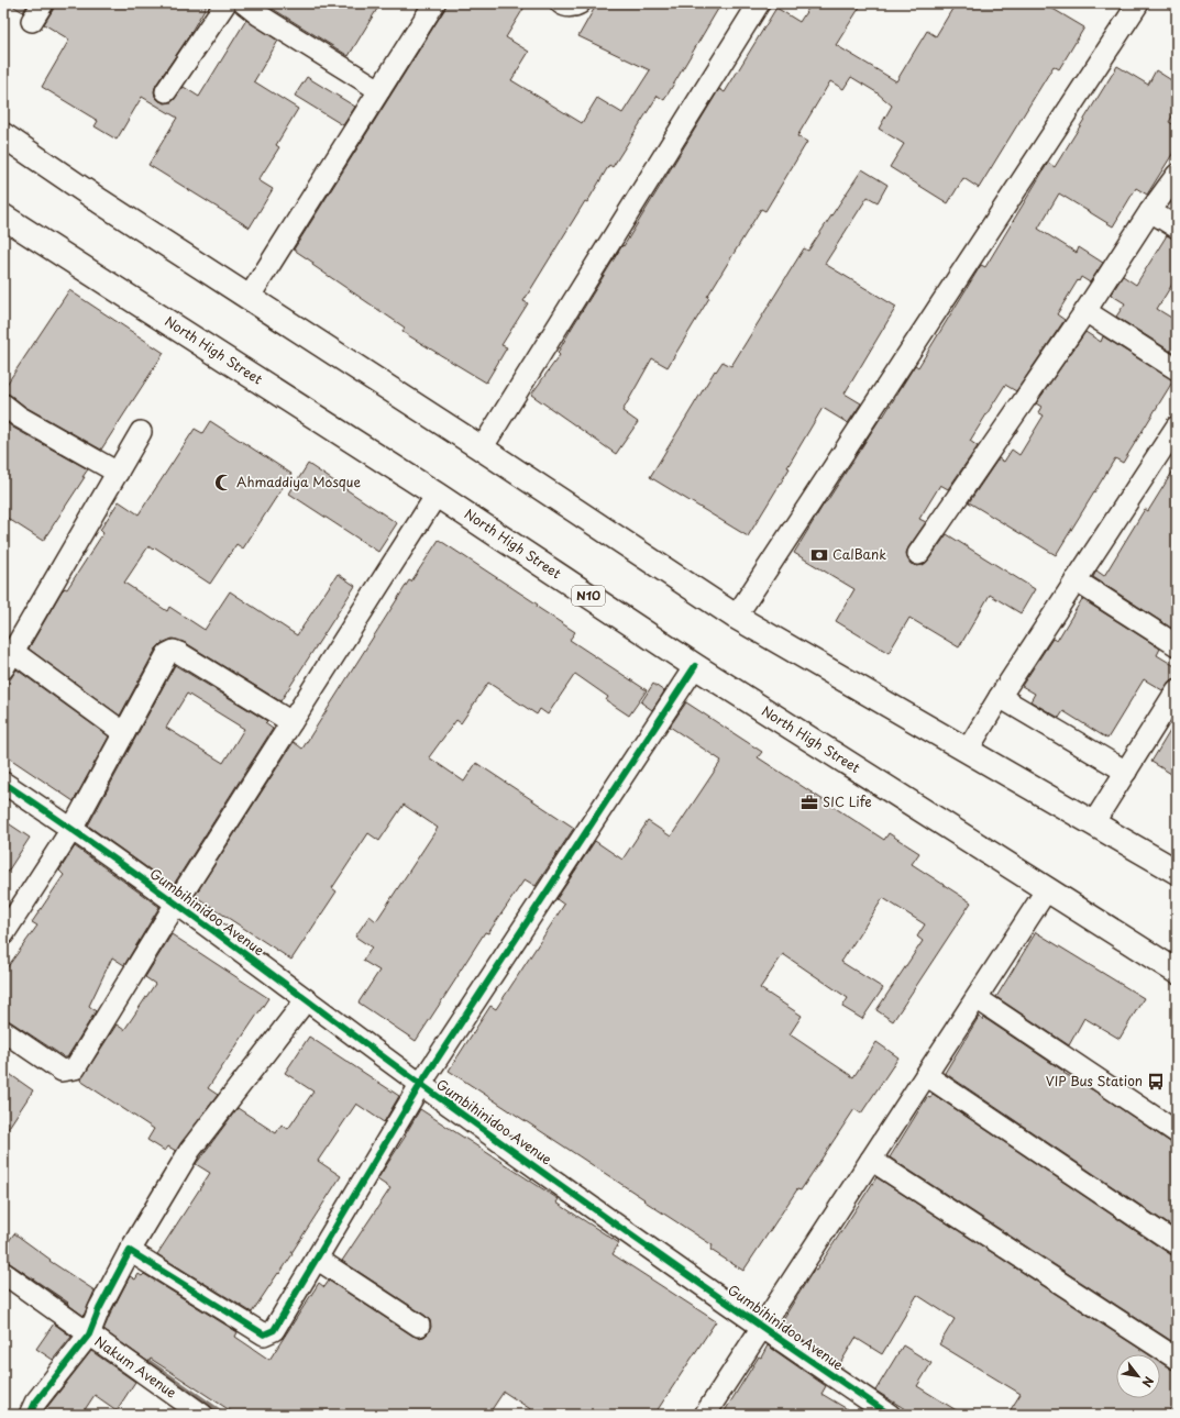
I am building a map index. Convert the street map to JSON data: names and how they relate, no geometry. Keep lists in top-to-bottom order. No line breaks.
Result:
{"streets":{"highway":["North High Street","N10"],"street":["Gumbihinidoo Avenue","Nakum Avenue"]},"places":{"mosque":["Ahmaddiya Mosque"],"bank":["CalBank"],"office":["SIC Life"],"bus stop":["VIP Bus Station"]},"north":"bottom right"}
